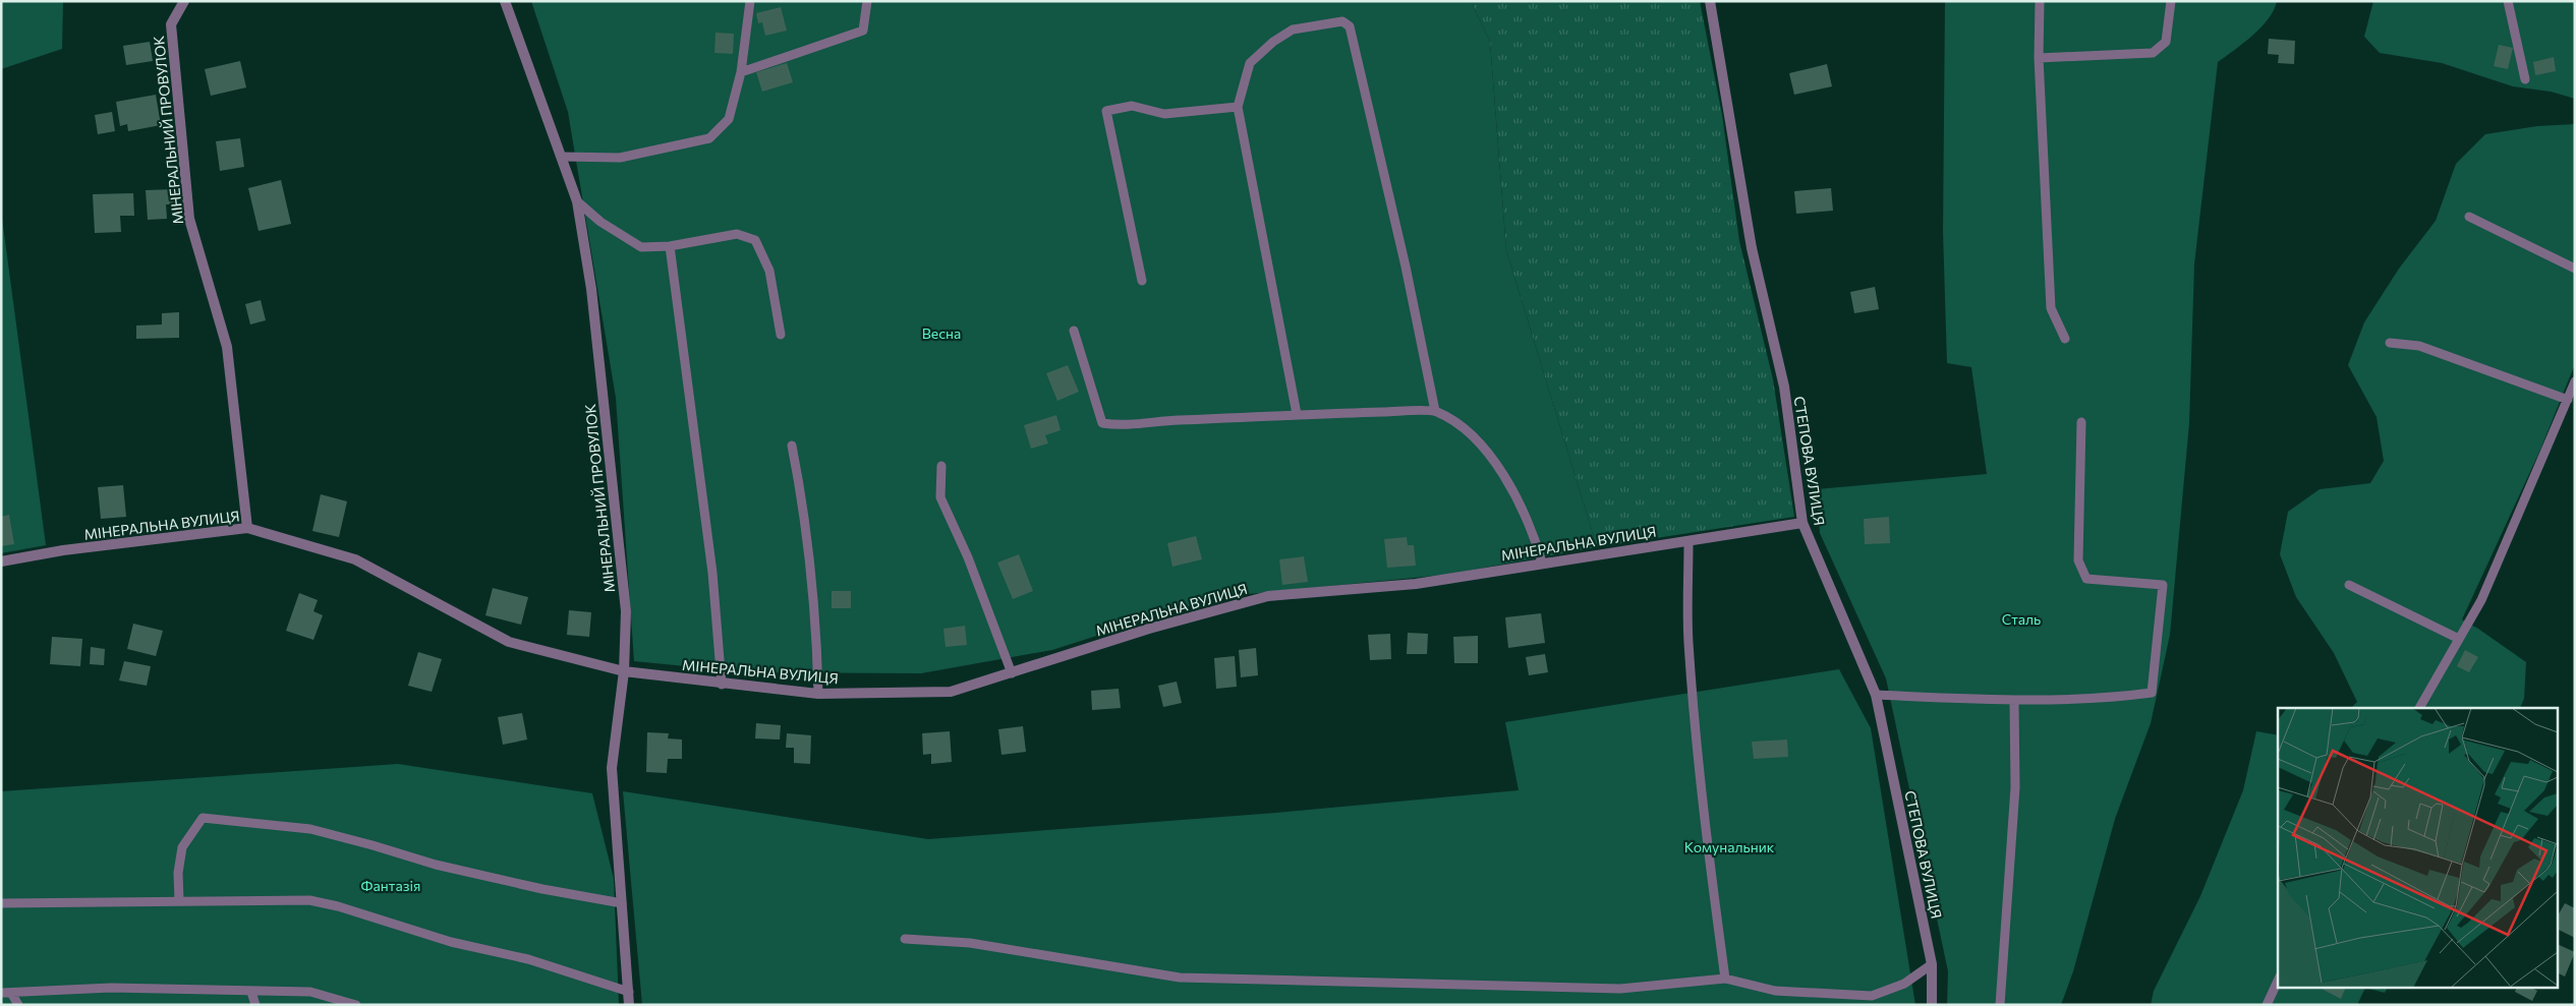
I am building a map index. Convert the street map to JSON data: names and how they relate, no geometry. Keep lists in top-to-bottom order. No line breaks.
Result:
{"streets":{"street":["МІНЕРАЛЬНИЙ ПРОВУЛОК","СТЕПОВА ВУЛИЦЯ","МІНЕРАЛЬНА ВУЛИЦЯ"]},"crossings":[["МІНЕРАЛЬНИЙ ПРОВУЛОК","МІНЕРАЛЬНА ВУЛИЦЯ"],["СТЕПОВА ВУЛИЦЯ","МІНЕРАЛЬНА ВУЛИЦЯ"]],"parks":["Весна","Сталь","Комунальник","Фантазія"]}
